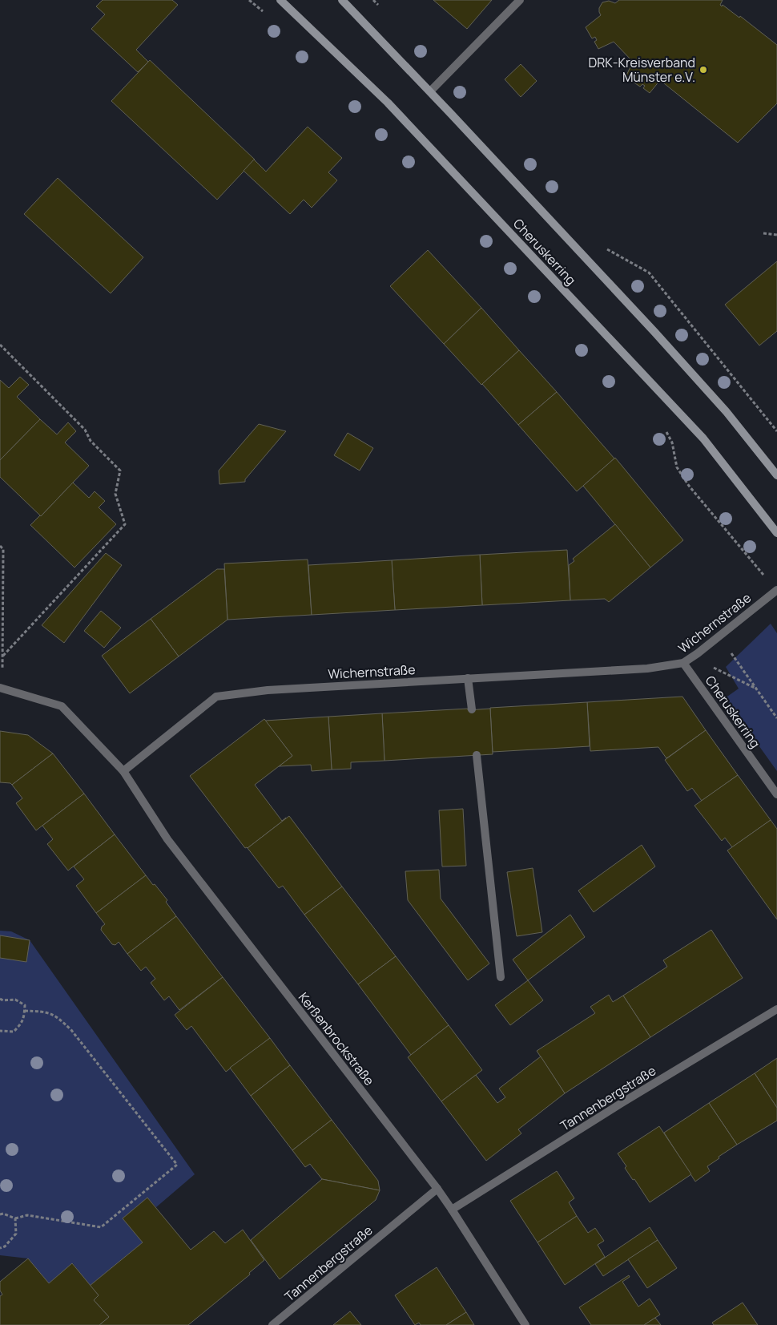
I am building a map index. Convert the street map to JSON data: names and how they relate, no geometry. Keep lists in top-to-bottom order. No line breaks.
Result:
{"streets":{"main road":["Cheruskerring"],"street":["Wichernstraße","Kerßenbrockstraße","Tannenbergstraße"]},"crossings":[["Cheruskerring","Wichernstraße"],["Wichernstraße","Kerßenbrockstraße"],["Kerßenbrockstraße","Tannenbergstraße"]],"places":["DRK-Kreisverband Münster e.V."]}
